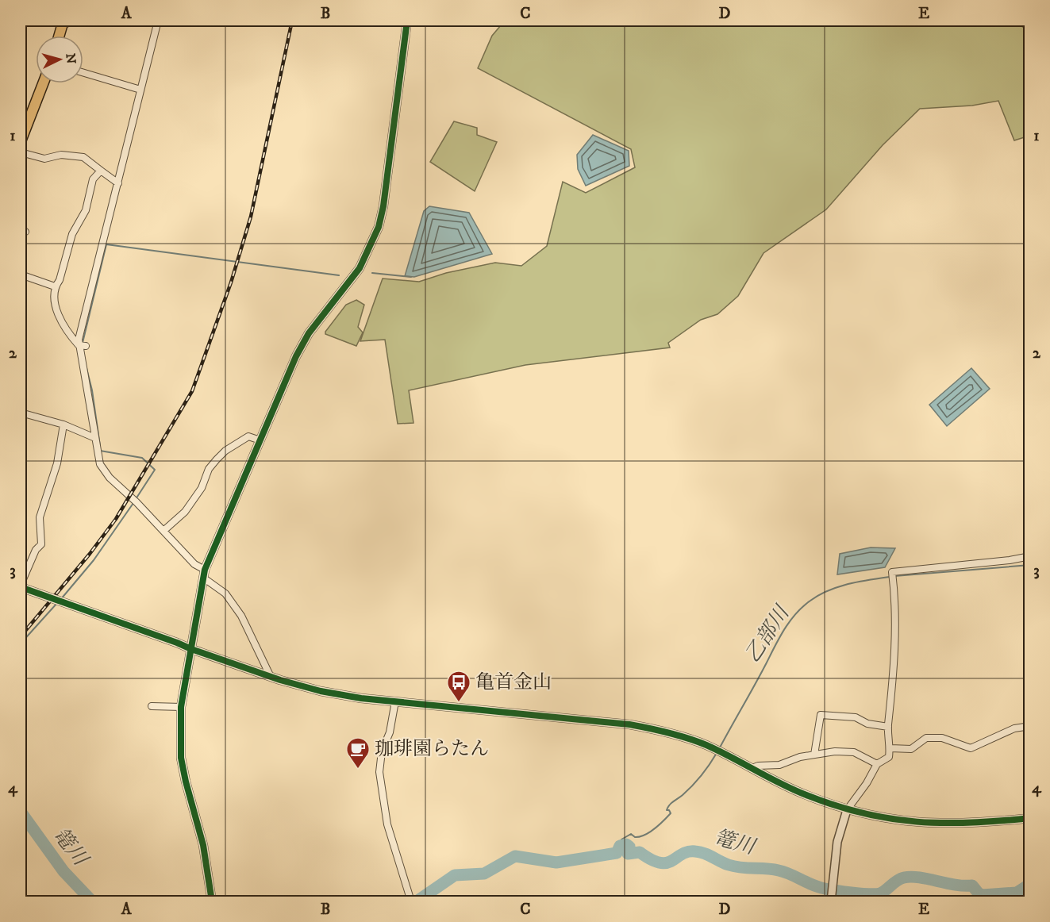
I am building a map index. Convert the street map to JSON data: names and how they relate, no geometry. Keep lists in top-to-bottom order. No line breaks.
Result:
{"water":["乙部川","篭川"],"places":{"bus stop":["亀首金山"],"cafe":["珈琲園らたん"]},"north":"right","grid":{"columns":["A","B","C","D","E"],"rows":["1","2","3","4"]}}
